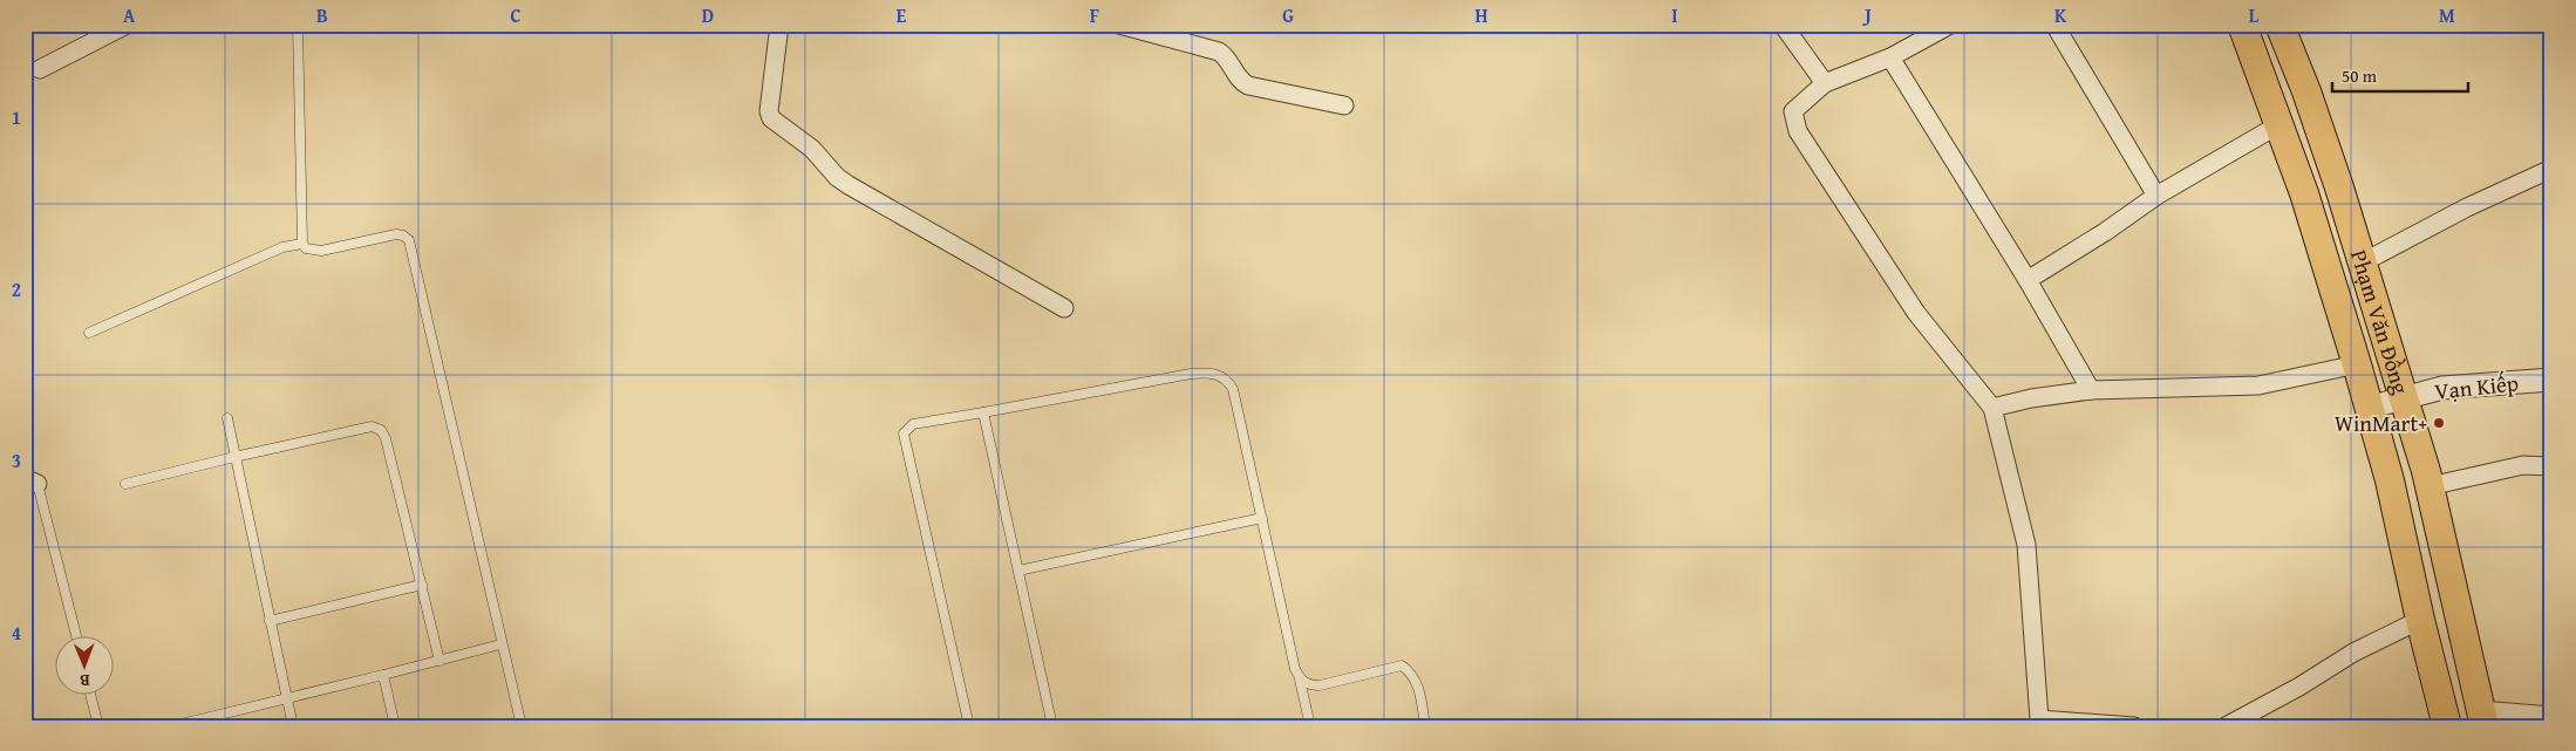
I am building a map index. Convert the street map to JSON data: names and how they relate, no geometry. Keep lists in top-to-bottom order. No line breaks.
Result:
{"streets":{"main road":["Phạm Văn Đồng"],"street":["Vạn Kiếp"]},"crossings":[["Phạm Văn Đồng","Vạn Kiếp"]],"places":["WinMart+"],"scale_bar":"50 m","north":"bottom","grid":{"columns":["A","B","C","D","E","F","G","H","I","J","K","L","M"],"rows":["1","2","3","4"]}}
